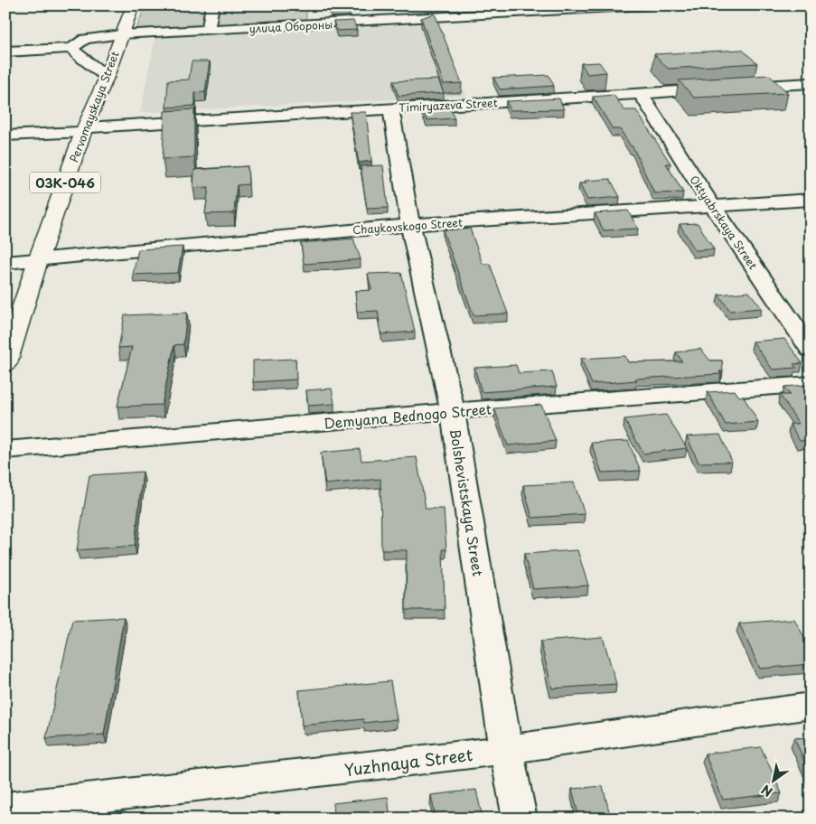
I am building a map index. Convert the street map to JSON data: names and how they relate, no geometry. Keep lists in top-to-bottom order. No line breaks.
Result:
{"streets":{"main road":["Pervomayskaya Street","03К-046"],"street":["улица Обороны","Timiryazeva Street","Oktyabrskaya Street","Chaykovskogo Street","Demyana Bednogo Street","Bolshevistskaya Street","Yuzhnaya Street"]},"crossings":[["улица Обороны","Pervomayskaya Street"],["Timiryazeva Street","Pervomayskaya Street"],["Timiryazeva Street","Oktyabrskaya Street"],["Timiryazeva Street","Bolshevistskaya Street"],["Pervomayskaya Street","Chaykovskogo Street"],["Oktyabrskaya Street","Chaykovskogo Street"],["Chaykovskogo Street","Bolshevistskaya Street"],["Demyana Bednogo Street","Bolshevistskaya Street"],["Bolshevistskaya Street","Yuzhnaya Street"]],"north":"bottom left"}
